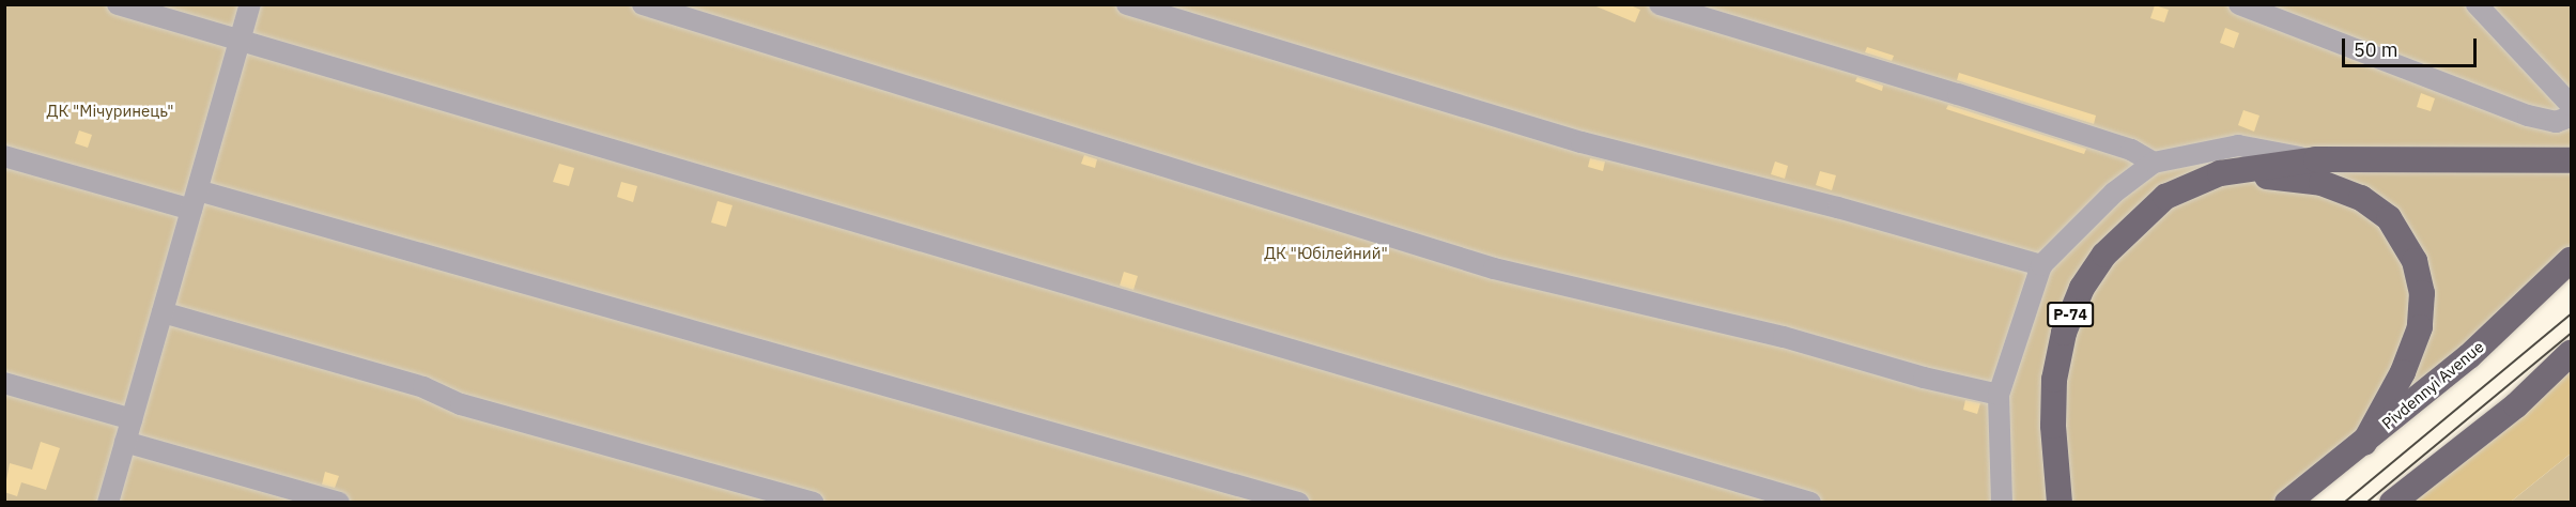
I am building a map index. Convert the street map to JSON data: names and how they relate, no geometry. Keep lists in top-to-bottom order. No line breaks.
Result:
{"streets":{"main road":["Р-74","Pivdennyi Avenue"]},"parks":["ДК \"Мічуринець\"","ДК \"Юбілейний\""],"scale_bar":"50 m"}
